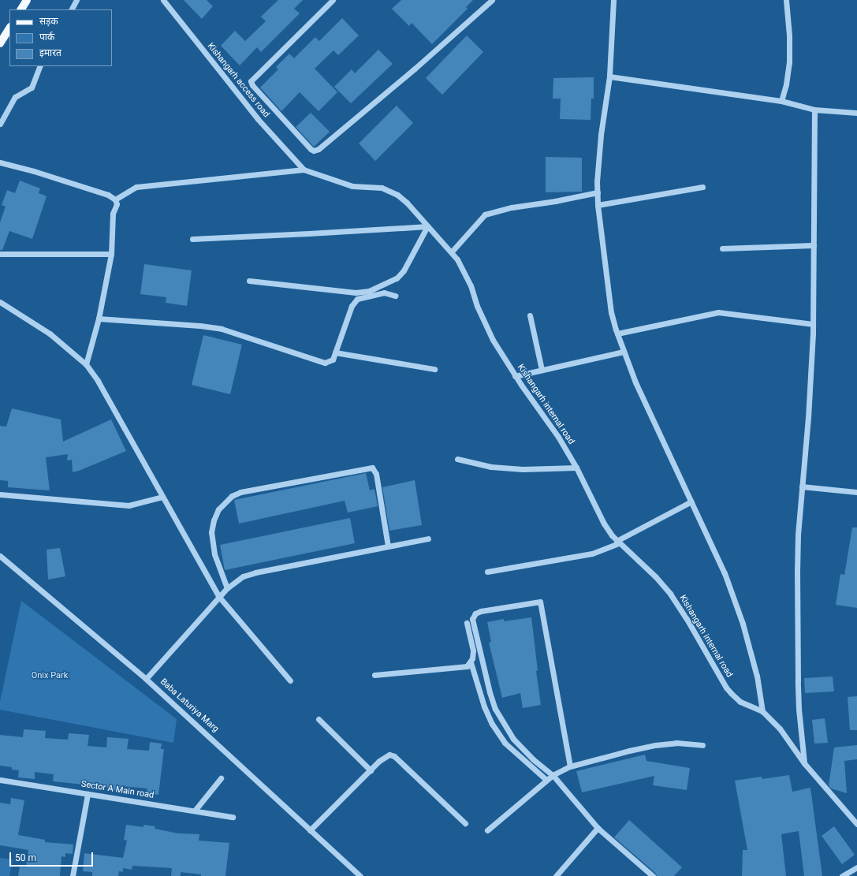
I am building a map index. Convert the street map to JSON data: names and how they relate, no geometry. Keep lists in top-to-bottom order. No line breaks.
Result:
{"streets":{"street":["Kishangarh access road","Kishangarh internal road","Baba Laturiya Marg","Sector A Main road"]},"crossings":[["Kishangarh access road","Kishangarh internal road"]],"parks":["Onix Park"],"legend":["सड़क","पार्क","इमारत"],"scale_bar":"50 m"}
